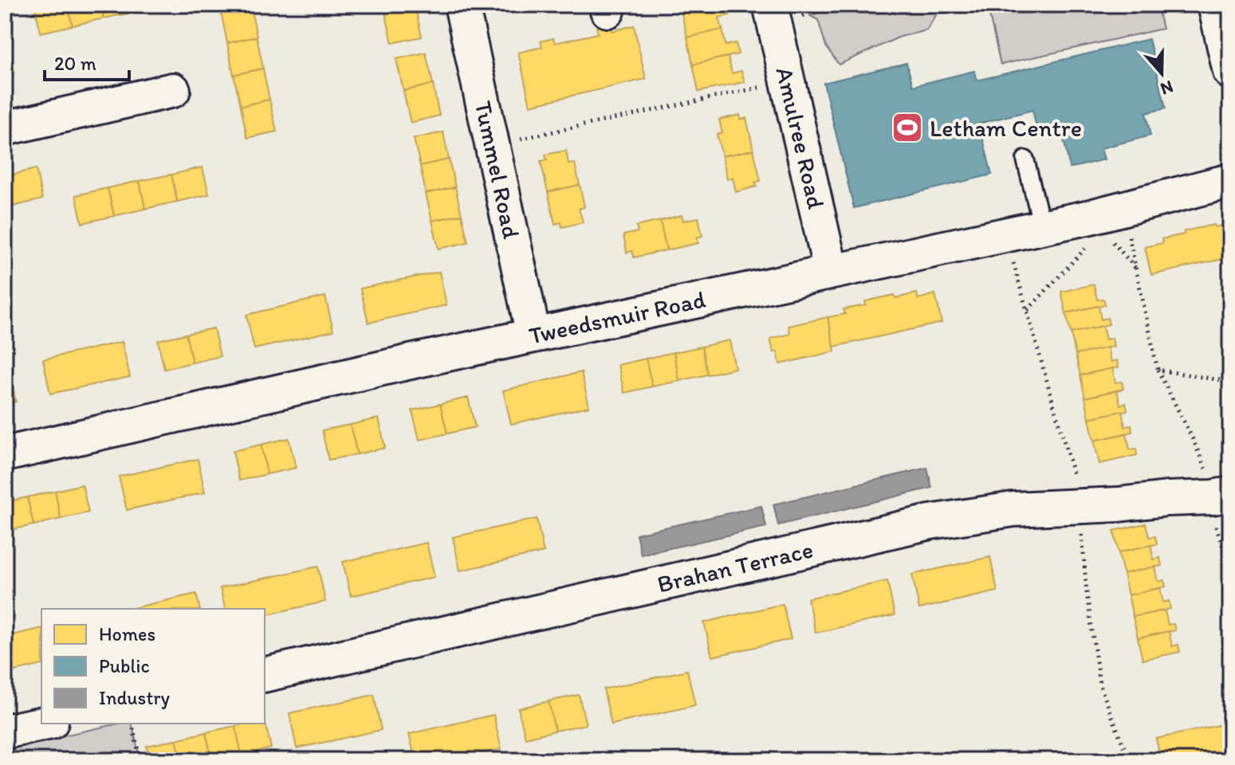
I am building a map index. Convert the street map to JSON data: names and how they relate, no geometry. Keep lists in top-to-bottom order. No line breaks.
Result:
{"streets":{"street":["Amulree Road","Tummel Road","Tweedsmuir Road","Brahan Terrace"]},"crossings":[["Amulree Road","Tweedsmuir Road"],["Tummel Road","Tweedsmuir Road"]],"places":{"sports":["Letham Centre"]},"legend":["Homes","Public","Industry"],"scale_bar":"20 m","north":"bottom"}
